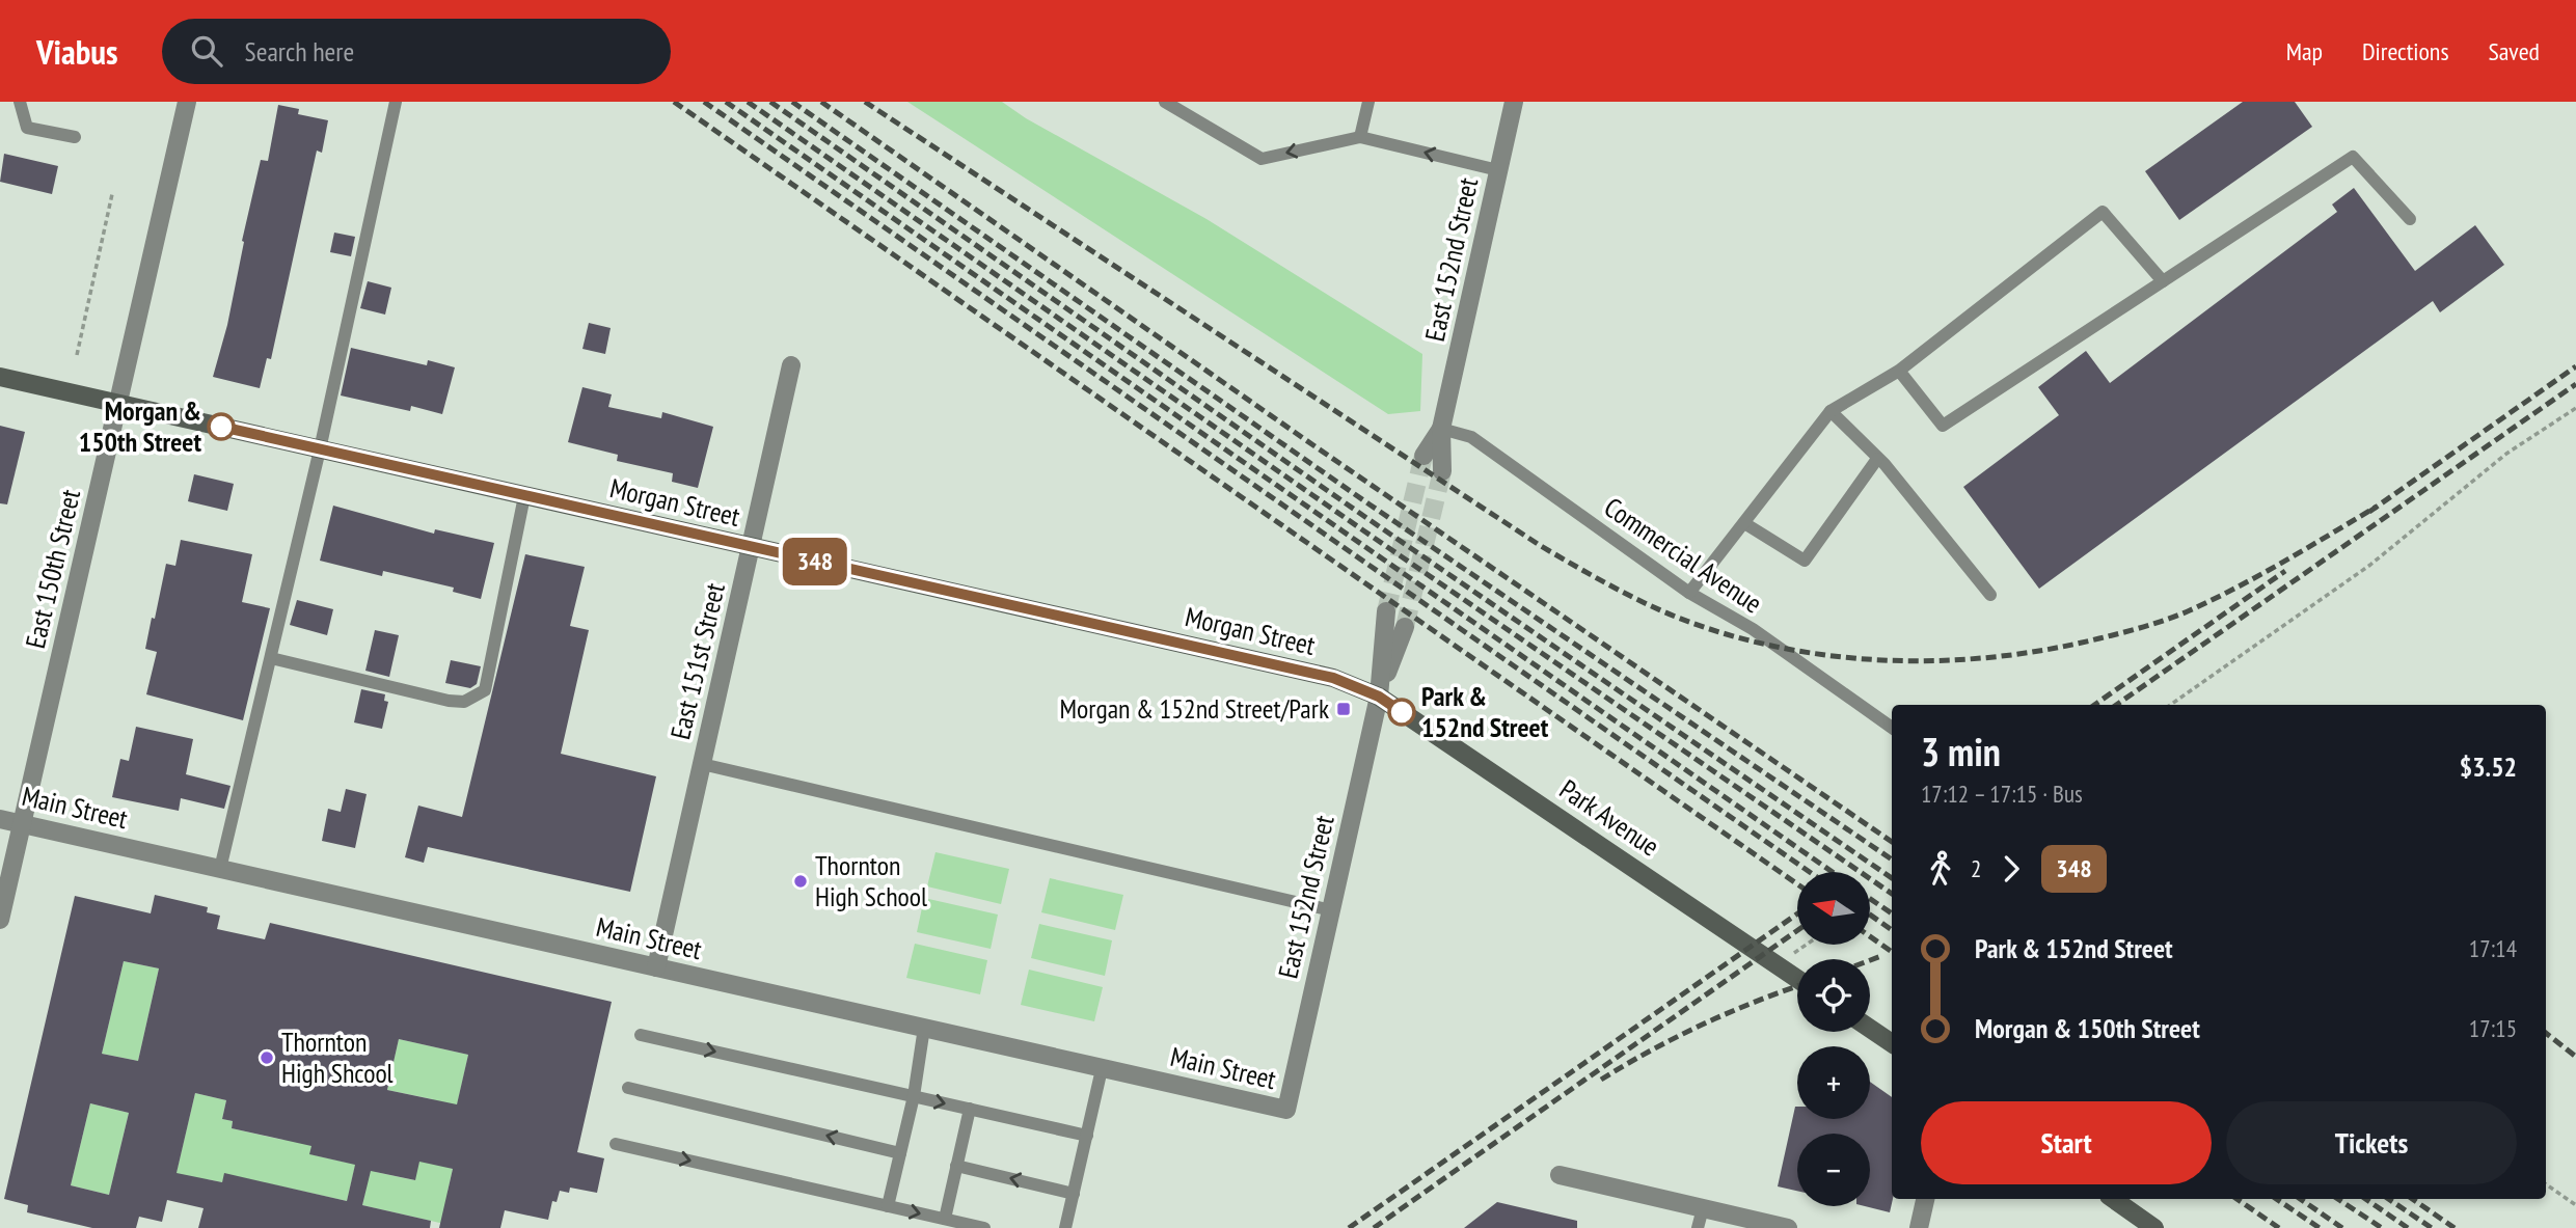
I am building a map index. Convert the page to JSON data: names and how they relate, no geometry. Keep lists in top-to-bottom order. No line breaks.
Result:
{"streets":{"street":["East 152nd Street","Morgan Street","East 150th Street","East 151st Street","Main Street","Park Avenue"],"lane":["Commercial Avenue"]},"crossings":[["East 152nd Street","Morgan Street"],["East 152nd Street","Commercial Avenue"],["East 152nd Street","Main Street"],["East 152nd Street","Park Avenue"],["Morgan Street","East 150th Street"],["Morgan Street","East 151st Street"],["Morgan Street","Park Avenue"],["East 150th Street","Main Street"],["East 151st Street","Main Street"]],"places":{"other":["Morgan & 150th Street","Park & 152nd Street","Thornton High School","Thornton High Shcool"],"transit":["Morgan & 152nd Street/Park"]},"lines":["bus line 348"],"north":"left","page":{"header":"Viabus","search":"Search here","nav":["Map","Directions","Saved"],"on_map":"348","heading":["3 min","17:12 – 17:15 · Bus","$3.52"],"legs":["2","348"],"map_buttons":["+","−"],"list":[{"name":"Park & 152nd Street","value":"17:14"},{"name":"Morgan & 150th Street","value":"17:15"}],"buttons":["Start","Tickets"]}}
